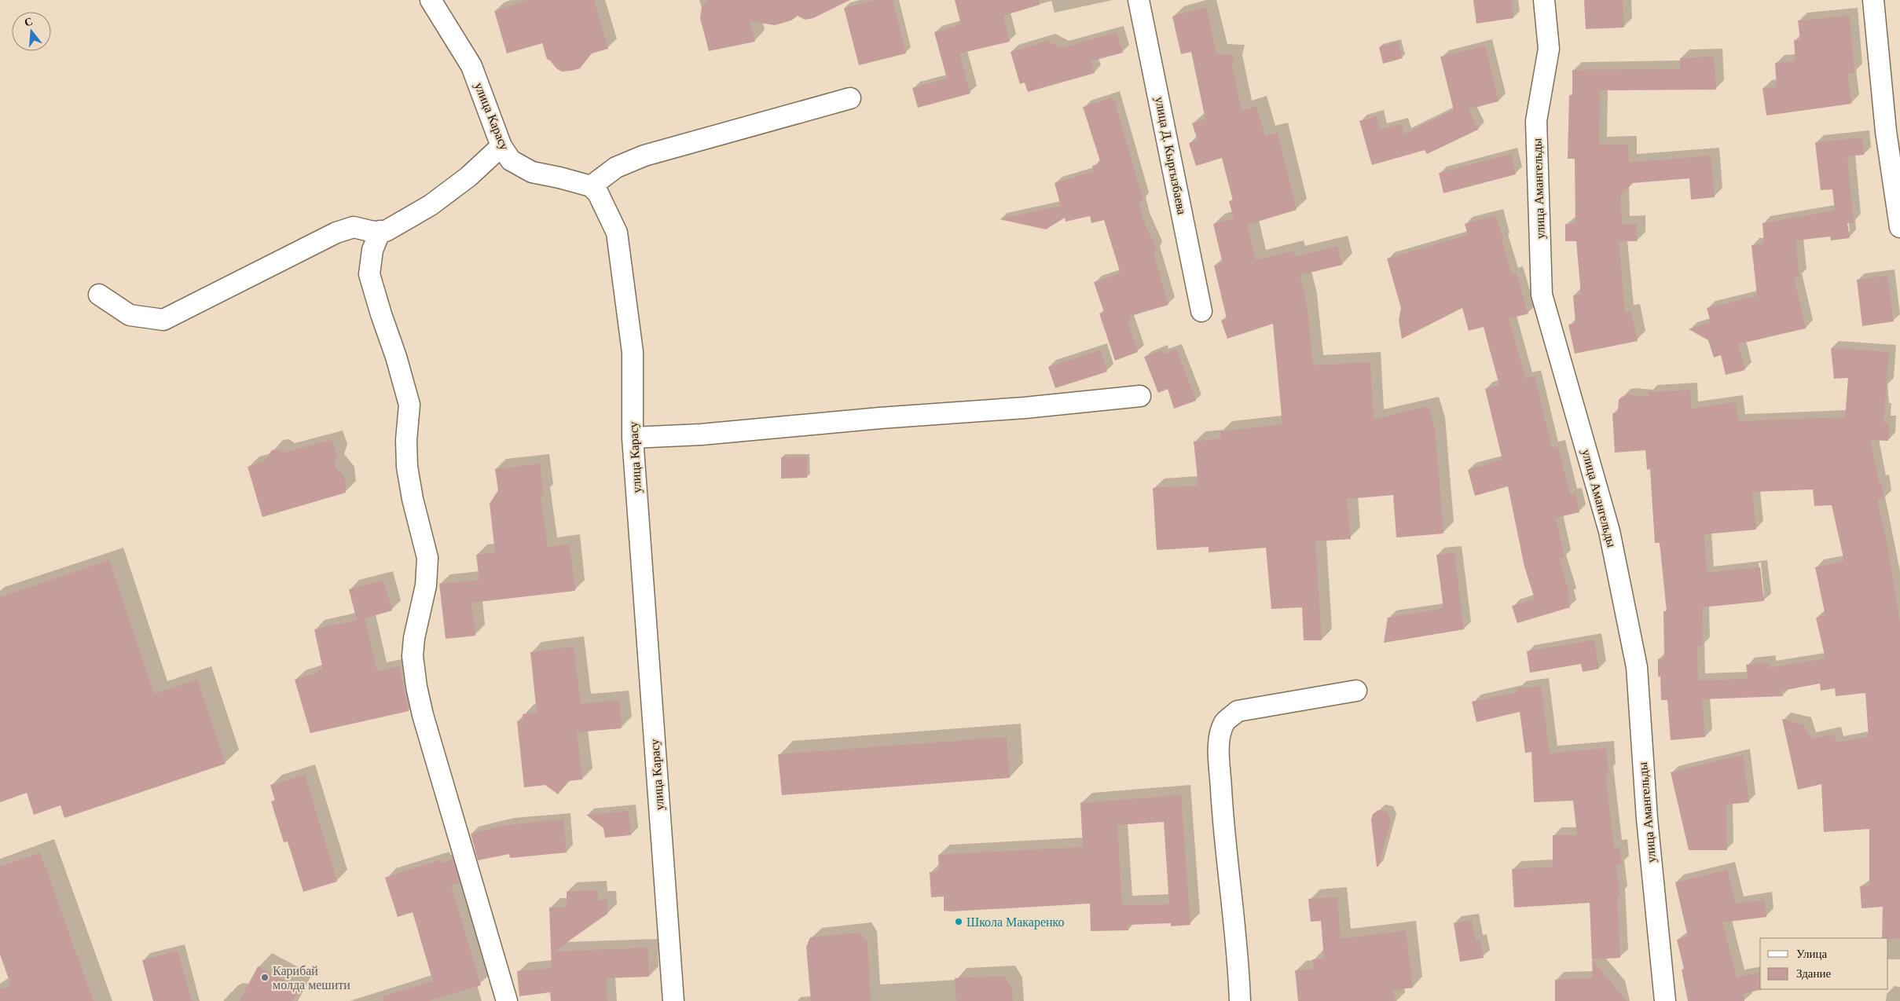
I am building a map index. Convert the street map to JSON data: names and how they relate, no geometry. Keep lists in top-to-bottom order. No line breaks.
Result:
{"streets":{"street":["улица Карасу","улица Д. Кыргызбаева","улица Амангельды"]},"places":["Школа Макаренко","Карибай молда мешити"],"legend":["Улица","Здание"],"north":"top"}
